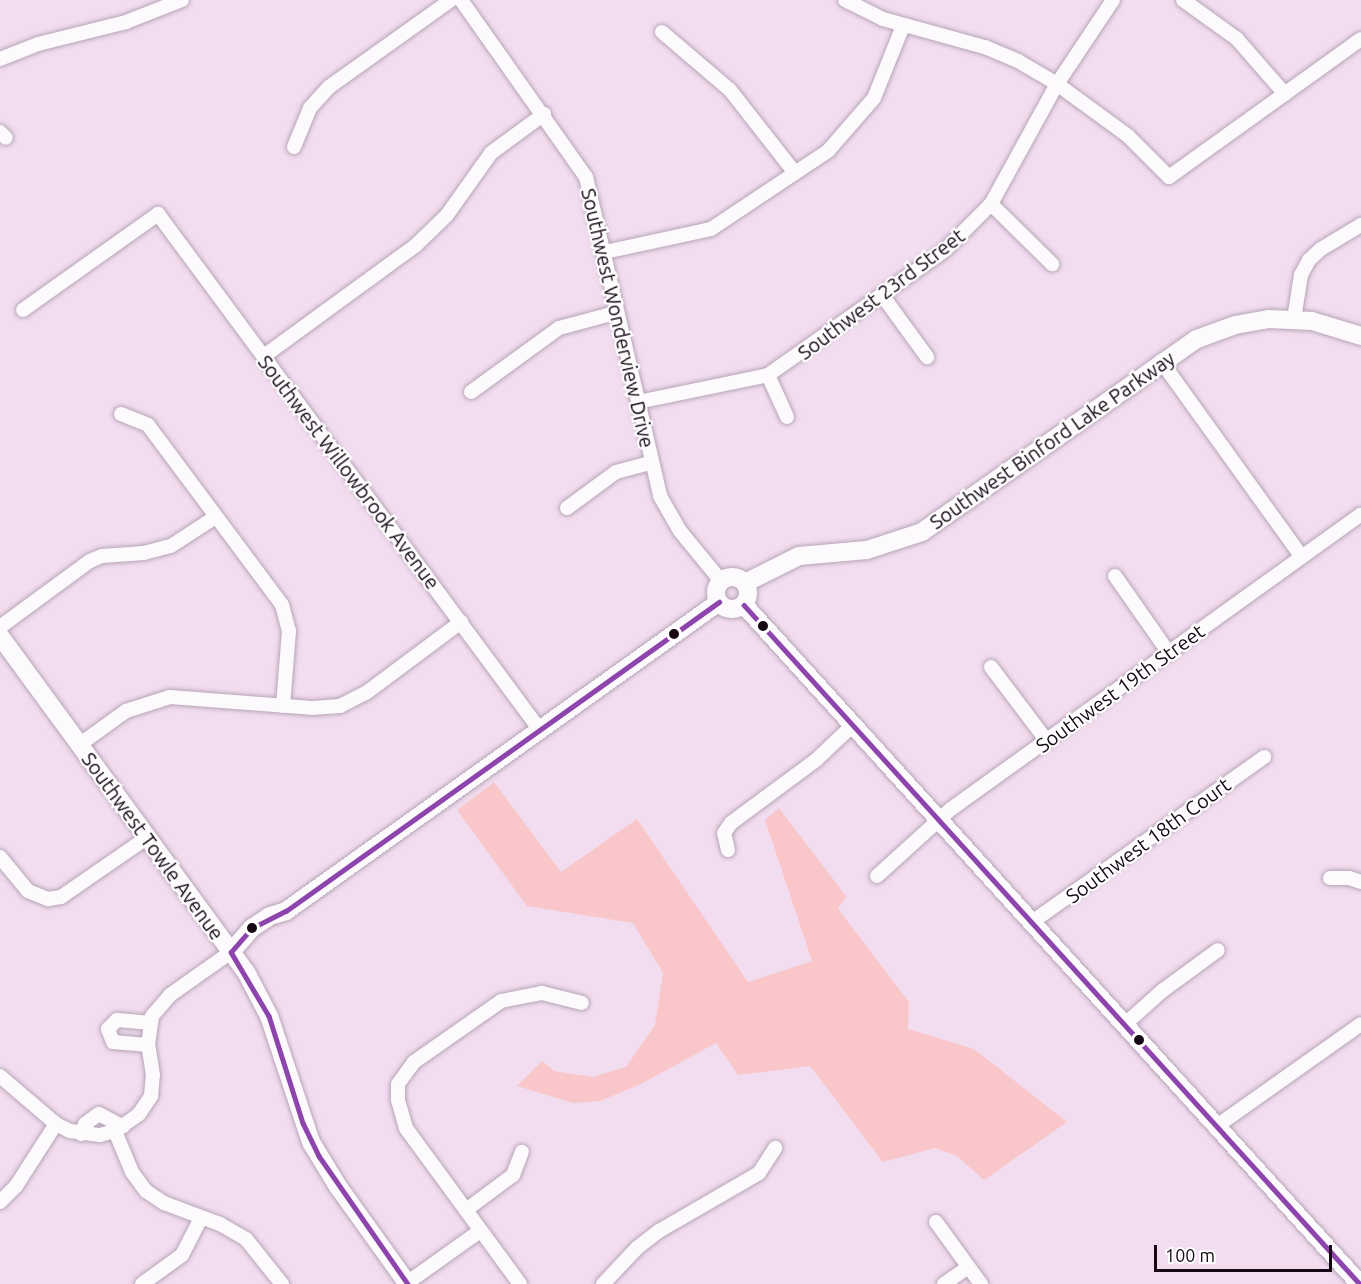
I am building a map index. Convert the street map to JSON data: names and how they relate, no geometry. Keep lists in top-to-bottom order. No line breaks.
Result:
{"streets":{"street":["Southwest 23rd Street","Southwest Wonderview Drive","Southwest Binford Lake Parkway","Southwest Willowbrook Avenue","Southwest 19th Street","Southwest 18th Court","Southwest Towle Avenue"]},"crossings":[["Southwest 23rd Street","Southwest Wonderview Drive"],["Southwest Wonderview Drive","Southwest Binford Lake Parkway"]],"scale_bar":"100 m"}
